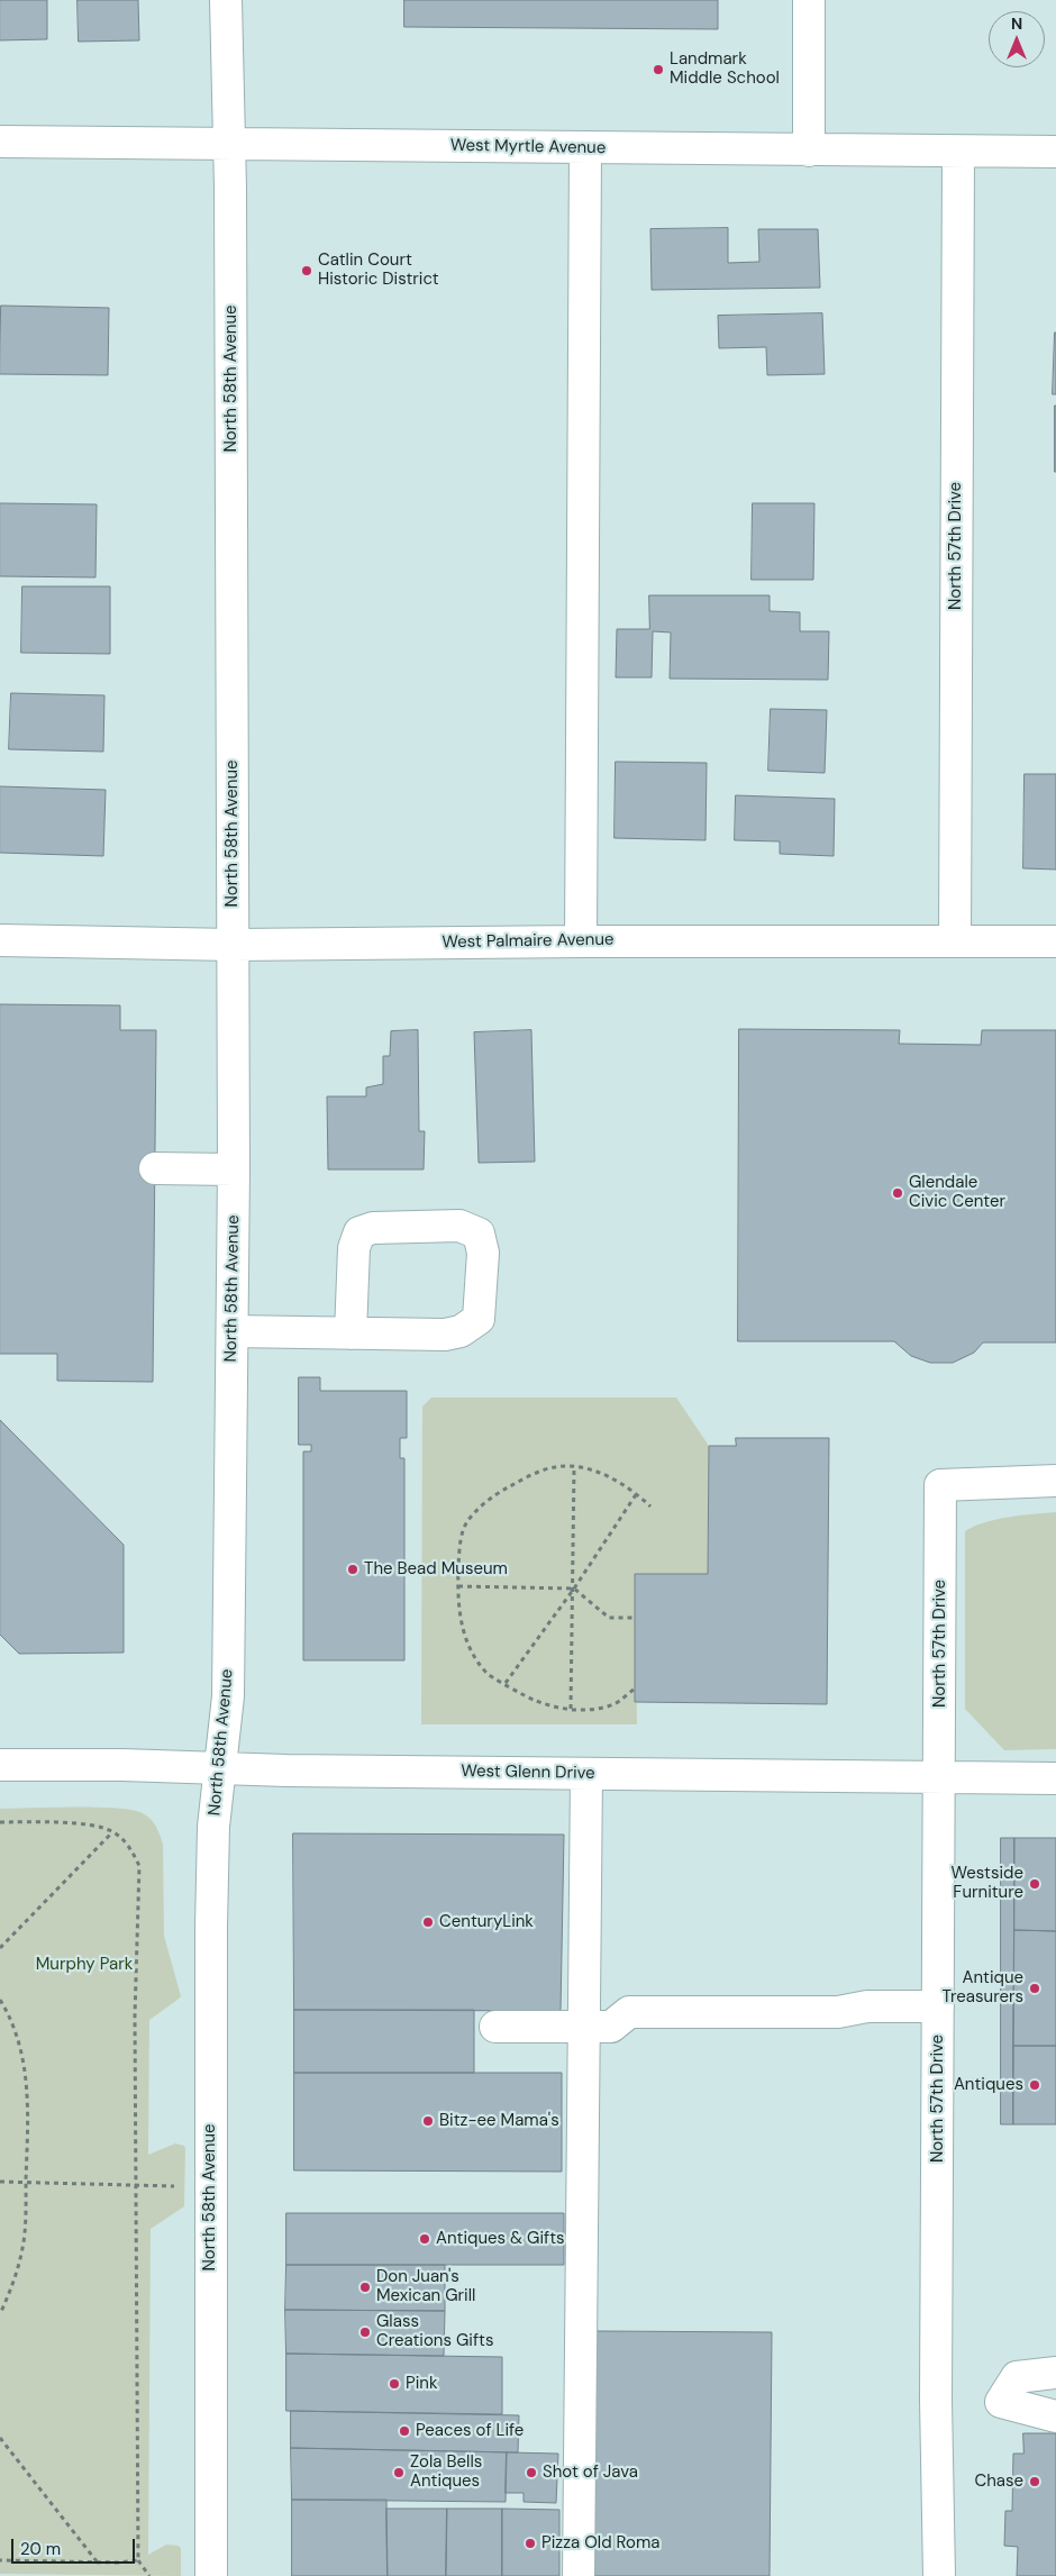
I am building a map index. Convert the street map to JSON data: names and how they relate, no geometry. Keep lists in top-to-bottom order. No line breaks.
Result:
{"streets":{"street":["West Myrtle Avenue","North 58th Avenue","North 57th Drive","West Palmaire Avenue","West Glenn Drive"]},"crossings":[["West Myrtle Avenue","North 58th Avenue"],["West Myrtle Avenue","North 57th Drive"],["North 58th Avenue","West Palmaire Avenue"],["North 58th Avenue","West Glenn Drive"],["North 57th Drive","West Palmaire Avenue"],["North 57th Drive","West Glenn Drive"]],"parks":["Murphy Park"],"places":["Landmark Middle School","Catlin Court Historic District","Glendale Civic Center","The Bead Museum","Westside Furniture","CenturyLink","Antique Treasurers","Antiques","Bitz-ee Mama's","Antiques & Gifts","Don Juan's Mexican Grill","Glass Creations Gifts","Pink","Peaces of Life","Zola Bells Antiques","Shot of Java","Chase","Pizza Old Roma"],"scale_bar":"20 m","north":"top"}
